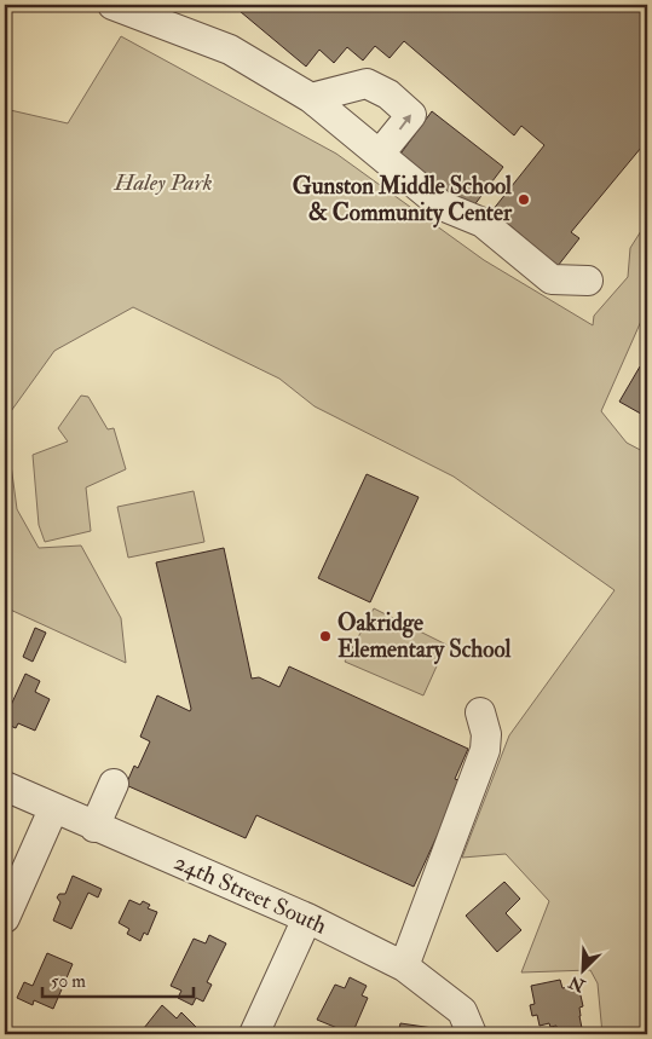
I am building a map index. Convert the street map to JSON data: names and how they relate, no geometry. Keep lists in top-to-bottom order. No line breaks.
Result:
{"streets":{"street":["24th Street South"]},"parks":["Haley Park"],"places":["Gunston Middle School & Community Center","Oakridge Elementary School"],"scale_bar":"50 m","north":"bottom left"}
